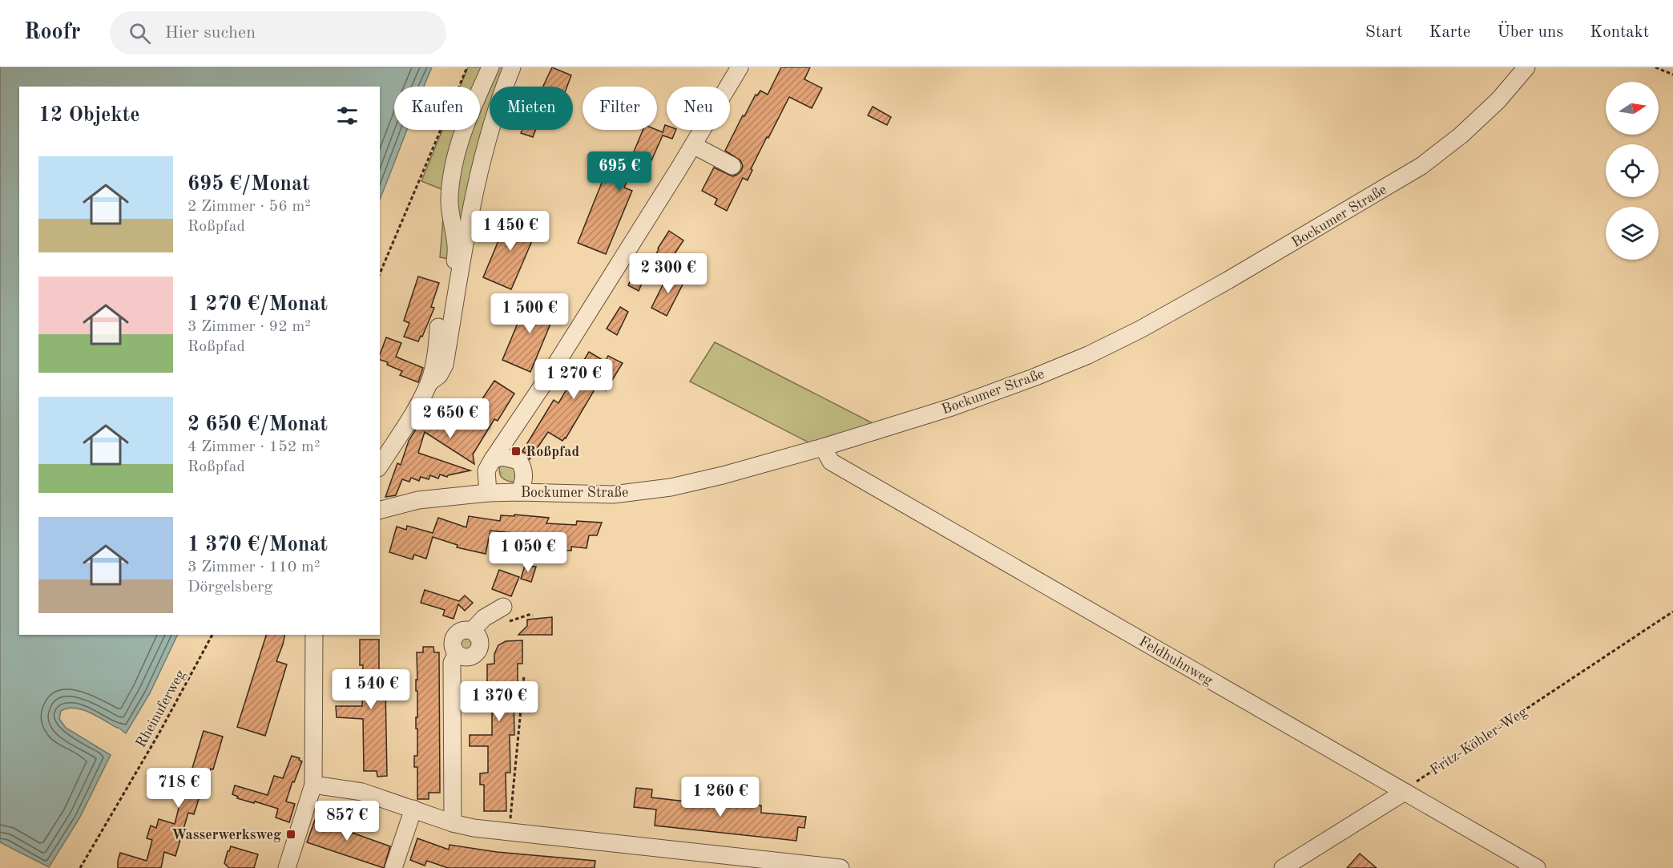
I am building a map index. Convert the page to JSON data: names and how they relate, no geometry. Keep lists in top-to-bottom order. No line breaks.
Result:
{"streets":{"street":["Bockumer Straße","Feldhuhnweg"],"path":["Rheinuferweg","Fritz-Köhler-Weg"]},"crossings":[["Bockumer Straße","Feldhuhnweg"],["Feldhuhnweg","Fritz-Köhler-Weg"]],"places":{"transit":["Roßpfad","Wasserwerksweg"]},"north":"right","page":{"header":"Roofr","search":"Hier suchen","nav":["Start","Karte","Über uns","Kontakt"],"chip":["Kaufen","Mieten","Filter","Neu"],"heading":"12 Objekte","list":[{"name":"695 €/Monat","note":"2 Zimmer · 56 m² · Roßpfad"},{"name":"1 270 €/Monat","note":"3 Zimmer · 92 m² · Roßpfad"},{"name":"2 650 €/Monat","note":"4 Zimmer · 152 m² · Roßpfad"},{"name":"1 370 €/Monat","note":"3 Zimmer · 110 m² · Dörgelsberg"}],"price":["695 €","1 450 €","2 300 €","1 500 €","1 270 €","2 650 €","1 050 €","1 540 €","1 370 €","718 €","1 260 €","857 €"]}}
